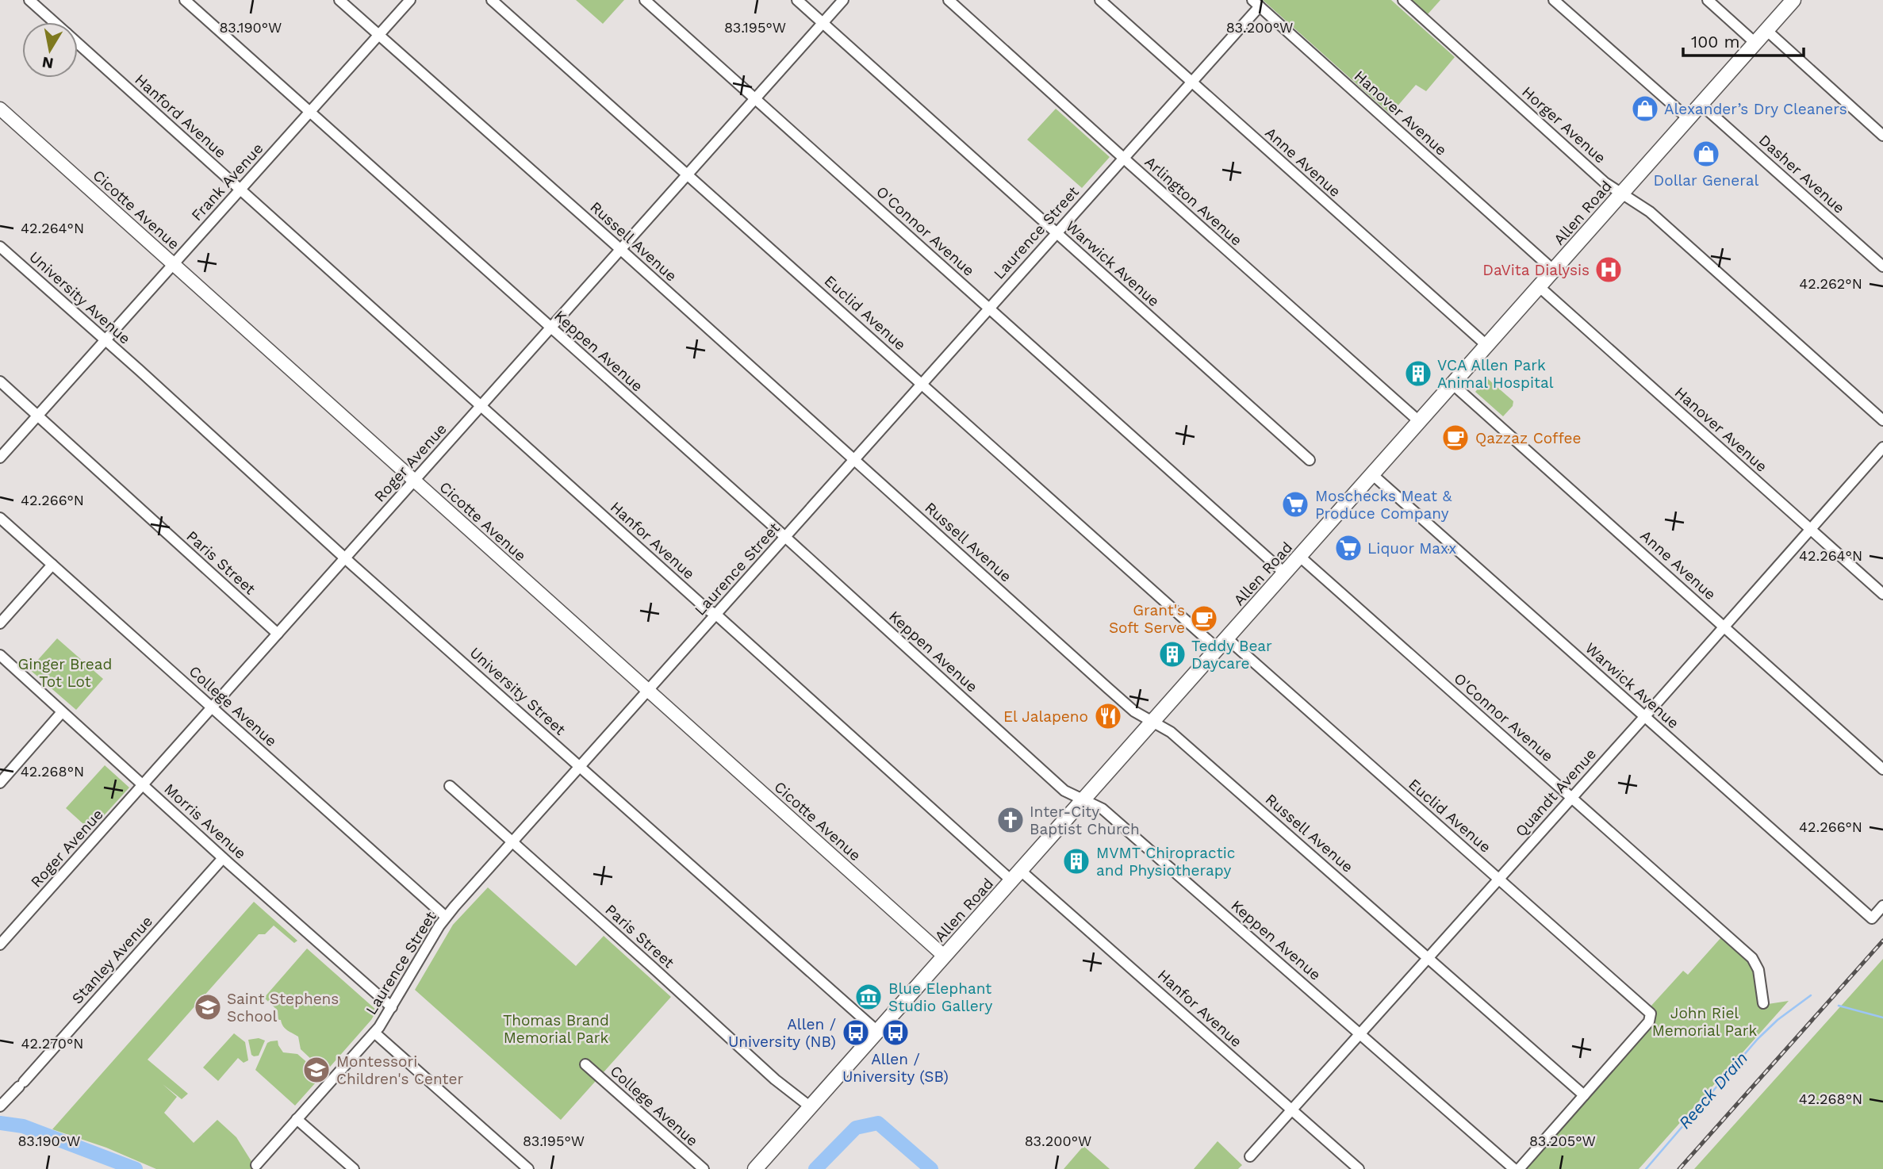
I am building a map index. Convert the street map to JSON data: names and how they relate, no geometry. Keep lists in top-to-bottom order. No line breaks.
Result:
{"streets":{"main road":["Allen Road"],"street":["Hanover Avenue","Hanford Avenue","Horger Avenue","Anne Avenue","Dasher Avenue","Frank Avenue","Arlington Avenue","Cicotte Avenue","O'Connor Avenue","Laurence Street","Russell Avenue","Warwick Avenue","University Avenue","Euclid Avenue","Keppen Avenue","Roger Avenue","Hanfor Avenue","Paris Street","University Street","College Avenue","Quandt Avenue","Morris Avenue","Stanley Avenue"]},"crossings":[["Hanover Avenue","Allen Road"],["Hanover Avenue","Laurence Street"],["Hanover Avenue","Quandt Avenue"],["Hanford Avenue","Frank Avenue"],["Hanford Avenue","Hanfor Avenue"],["Horger Avenue","Allen Road"],["Anne Avenue","Allen Road"],["Anne Avenue","Laurence Street"],["Anne Avenue","Quandt Avenue"],["Dasher Avenue","Allen Road"],["Frank Avenue","Cicotte Avenue"],["Frank Avenue","Russell Avenue"],["Frank Avenue","University Avenue"],["Frank Avenue","Keppen Avenue"],["Frank Avenue","Paris Street"],["Arlington Avenue","Allen Road"],["Arlington Avenue","Laurence Street"],["Cicotte Avenue","Allen Road"],["Cicotte Avenue","Laurence Street"],["Cicotte Avenue","Roger Avenue"],["Allen Road","O'Connor Avenue"],["Allen Road","Russell Avenue"],["Allen Road","Warwick Avenue"],["Allen Road","Euclid Avenue"],["Allen Road","Keppen Avenue"],["Allen Road","Hanfor Avenue"],["Allen Road","Paris Street"],["Allen Road","University Street"],["O'Connor Avenue","Laurence Street"],["O'Connor Avenue","Roger Avenue"],["O'Connor Avenue","Quandt Avenue"],["Laurence Street","Russell Avenue"],["Laurence Street","Warwick Avenue"],["Laurence Street","Euclid Avenue"],["Laurence Street","Keppen Avenue"],["Laurence Street","Hanfor Avenue"],["Laurence Street","Paris Street"],["Laurence Street","University Street"],["Laurence Street","College Avenue"],["Laurence Street","Morris Avenue"],["Russell Avenue","Euclid Avenue"],["Russell Avenue","Roger Avenue"],["Russell Avenue","Quandt Avenue"],["Warwick Avenue","Roger Avenue"],["Warwick Avenue","Quandt Avenue"],["University Avenue","University Street"],["Euclid Avenue","Roger Avenue"],["Euclid Avenue","Quandt Avenue"],["Keppen Avenue","Roger Avenue"],["Keppen Avenue","Quandt Avenue"],["Roger Avenue","Hanfor Avenue"],["Roger Avenue","Paris Street"],["Roger Avenue","University Street"],["Roger Avenue","College Avenue"],["Roger Avenue","Morris Avenue"],["Hanfor Avenue","Quandt Avenue"],["Morris Avenue","Stanley Avenue"]],"water":["Reeck Drain"],"parks":["Ginger Bread Tot Lot","John Riel Memorial Park","Thomas Brand Memorial Park"],"places":{"shop":["Alexander’s Dry Cleaners","Dollar General"],"hospital":["DaVita Dialysis"],"building":["VCA Allen Park Animal Hospital","Teddy Bear Daycare","MVMT Chiropractic and Physiotherapy"],"cafe":["Qazzaz Coffee","Grant's Soft Serve"],"supermarket":["Moschecks Meat & Produce Company","Liquor Maxx"],"restaurant":["El Jalapeno"],"church":["Inter-City Baptist Church"],"museum":["Blue Elephant Studio Gallery"],"school or university":["Saint Stephens School","Montessori Children's Center"],"bus stop":["Allen / University (NB)","Allen / University (SB)"]},"scale_bar":"100 m","north":"bottom","coordinates":["83.190°W","83.195°W","83.200°W","42.264°N","42.262°N","42.266°N","42.268°N","42.270°N","83.205°W"]}
